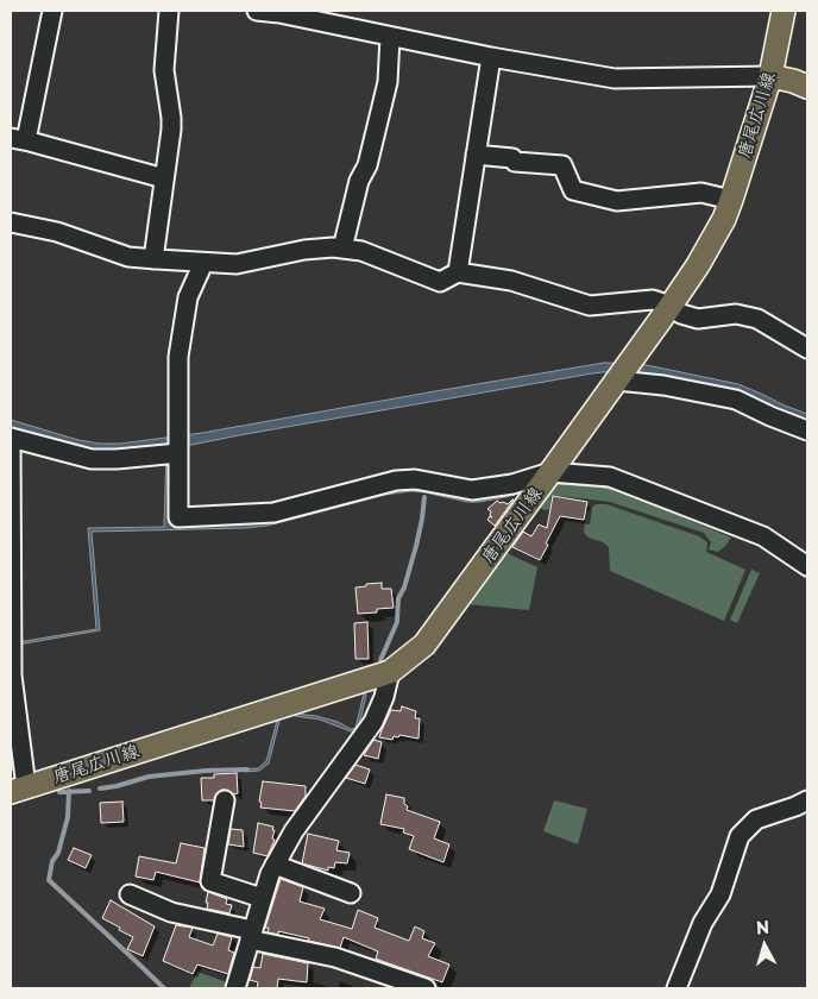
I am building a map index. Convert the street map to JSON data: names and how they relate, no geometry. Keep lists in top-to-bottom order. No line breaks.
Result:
{"streets":{"main road":["唐尾広川線"]},"north":"top"}
